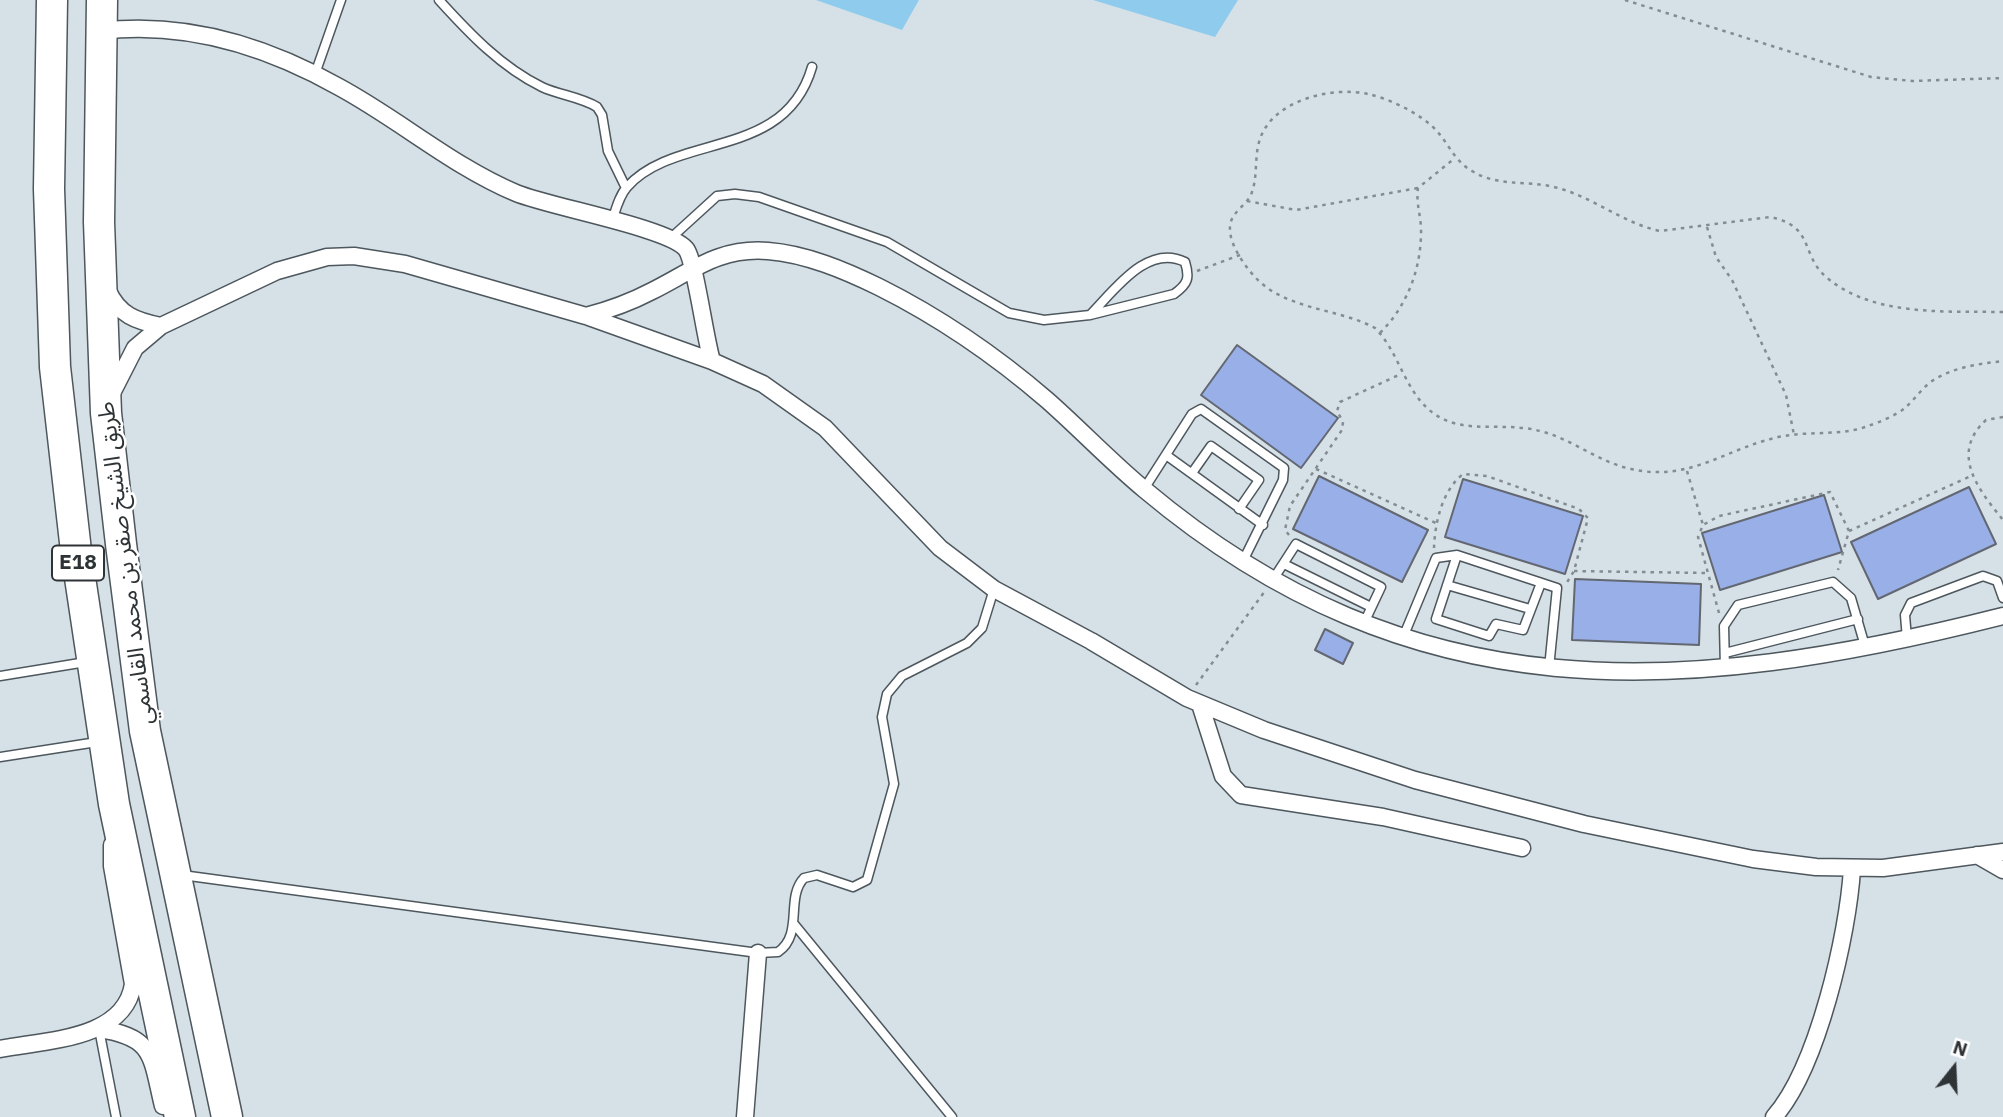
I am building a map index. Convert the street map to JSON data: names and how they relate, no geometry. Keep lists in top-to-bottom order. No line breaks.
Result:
{"streets":{"highway":["E18","طريق الشيخ صقر بن محمد القاسمي"]},"north":"top"}
